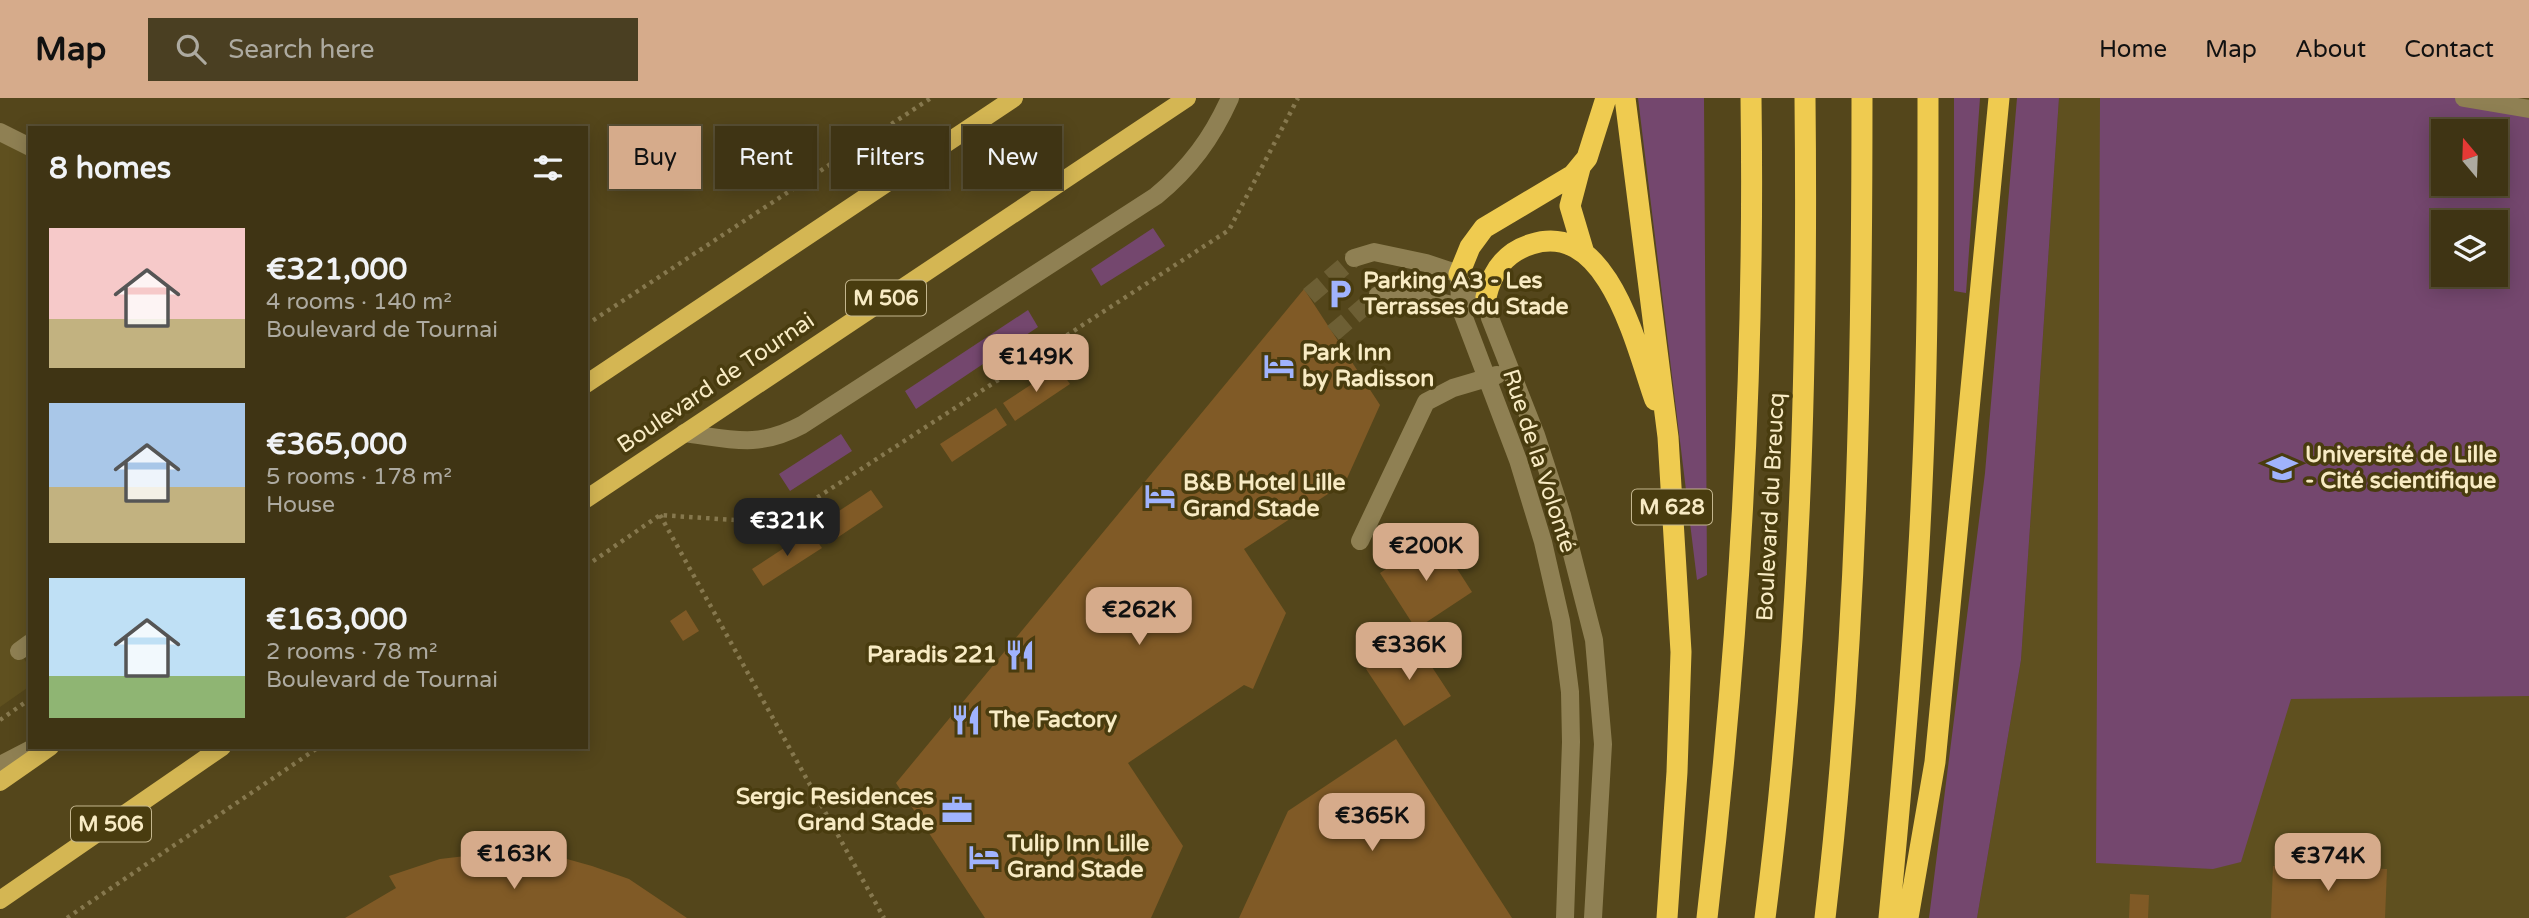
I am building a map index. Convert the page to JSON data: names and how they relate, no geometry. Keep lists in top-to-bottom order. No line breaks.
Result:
{"streets":{"highway":["M 628","Boulevard du Breucq"],"main road":["M 506","Boulevard de Tournai"],"street":["Rue de la Volonté"]},"places":{"parking":["Parking A3 - Les Terrasses du Stade"],"hotel":["Park Inn by Radisson","B&B Hotel Lille Grand Stade","Tulip Inn Lille Grand Stade"],"school or university":["Université de Lille ‐ Cité scientifique"],"restaurant":["Paradis 221","The Factory"],"office":["Sergic Residences Grand Stade"]},"north":"top","page":{"header":"Map","search":"Search here","nav":["Home","Map","About","Contact"],"chip":["Buy","Rent","Filters","New"],"heading":"8 homes","list":[{"name":"€321,000","note":"4 rooms · 140 m² · Boulevard de Tournai"},{"name":"€365,000","note":"5 rooms · 178 m² · House"},{"name":"€163,000","note":"2 rooms · 78 m² · Boulevard de Tournai"}],"price":["€149K","€321K","€200K","€262K","€336K","€365K","€163K","€374K"]}}
